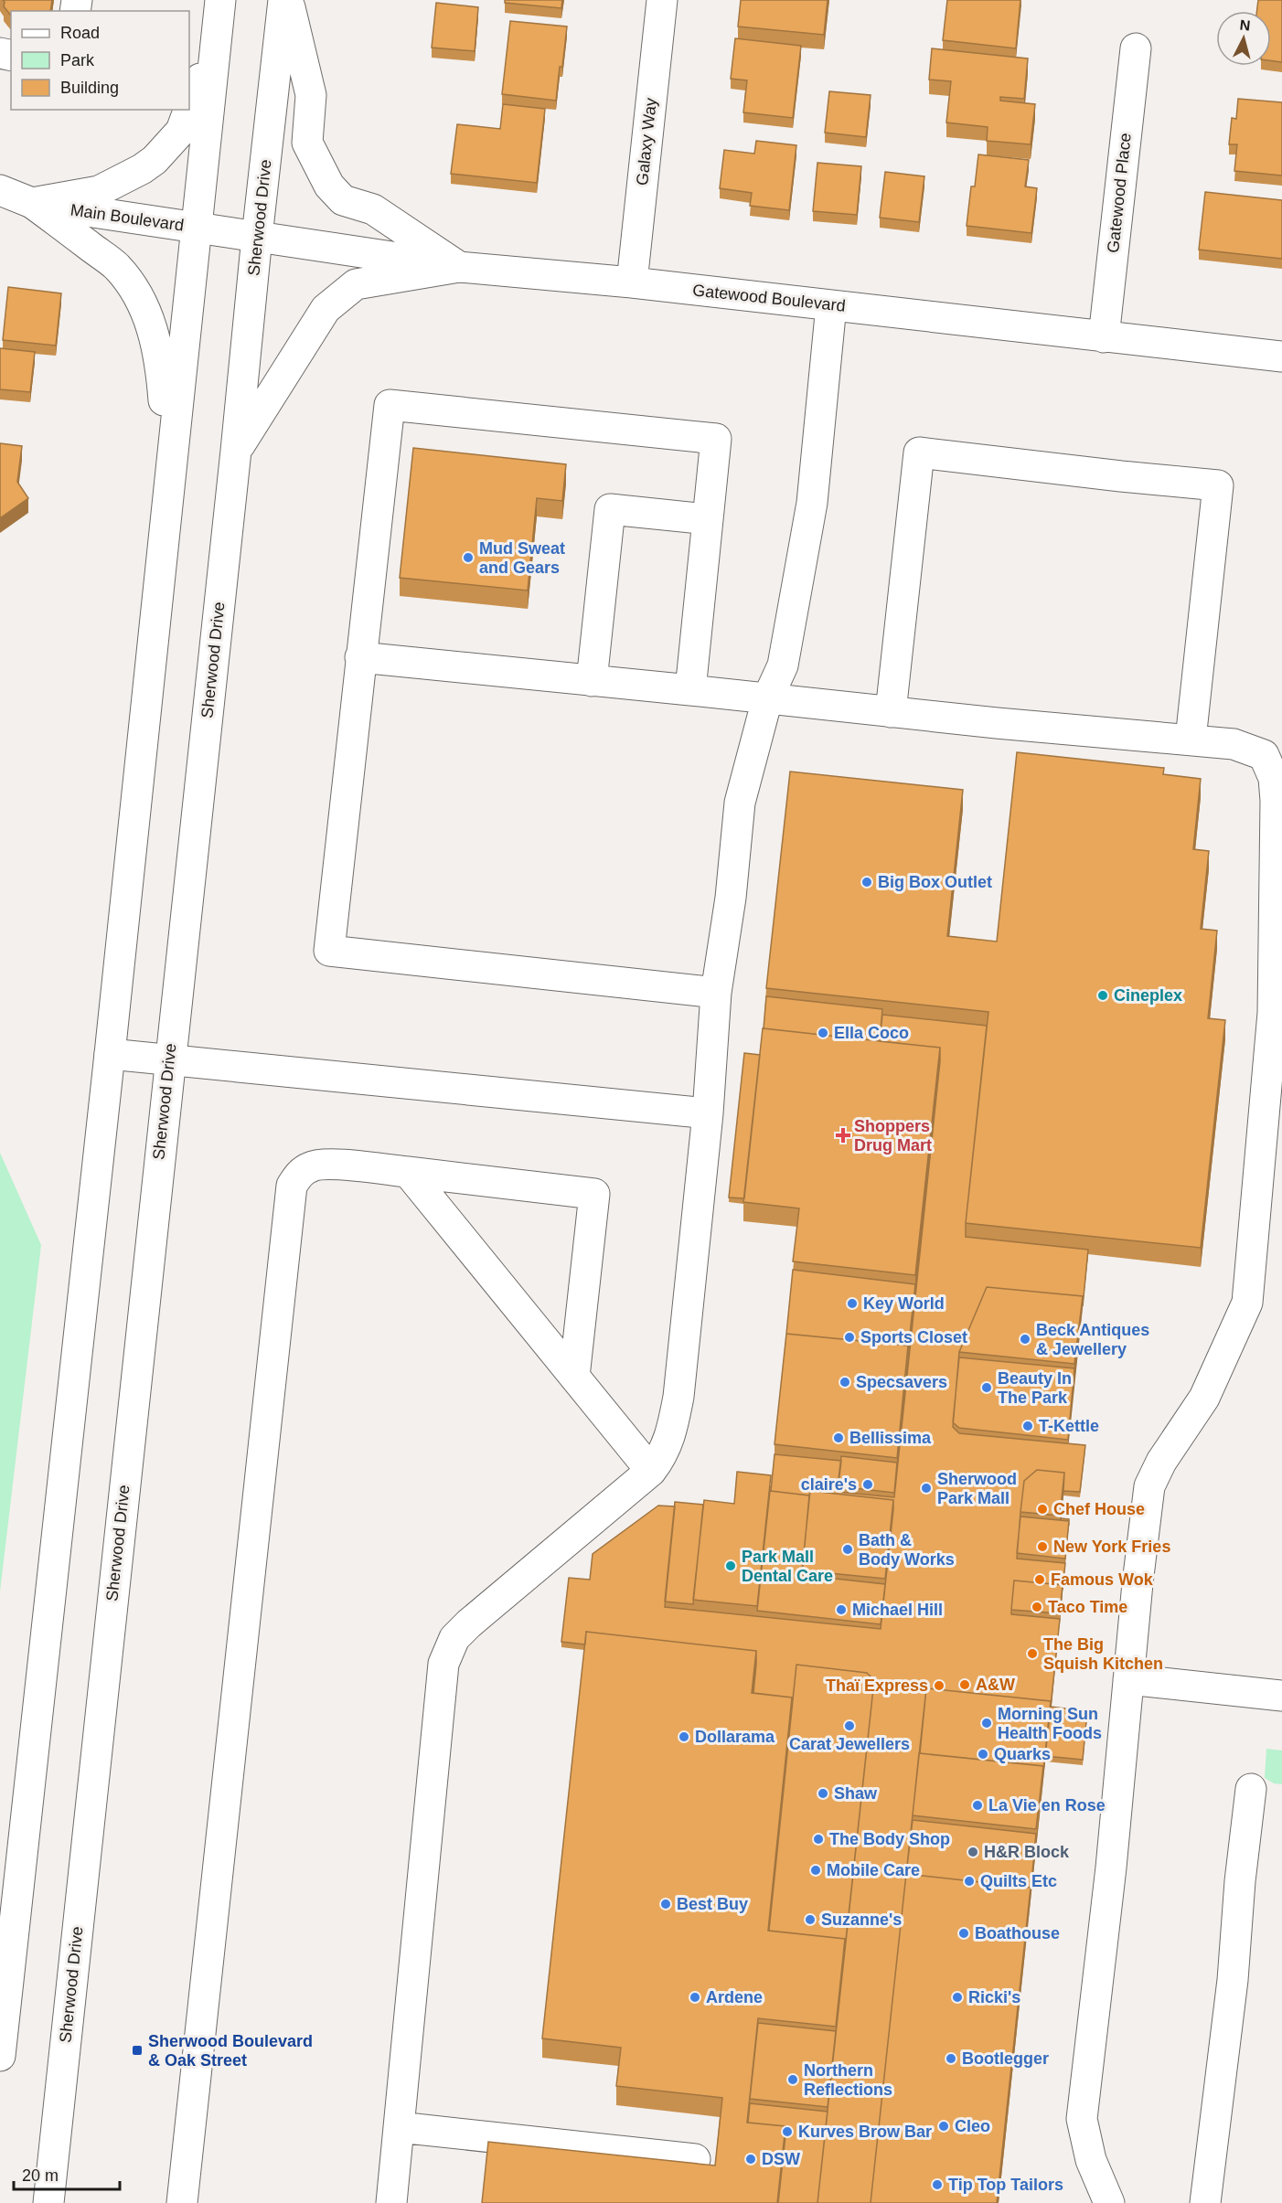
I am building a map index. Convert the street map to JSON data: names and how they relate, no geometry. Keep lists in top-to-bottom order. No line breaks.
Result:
{"streets":{"main road":["Galaxy Way","Gatewood Place","Main Boulevard","Sherwood Drive","Gatewood Boulevard"]},"crossings":[["Galaxy Way","Gatewood Boulevard"],["Gatewood Place","Gatewood Boulevard"],["Main Boulevard","Sherwood Drive"],["Main Boulevard","Gatewood Boulevard"],["Sherwood Drive","Gatewood Boulevard"]],"places":{"other":["Mud Sweat and Gears","Big Box Outlet","Cineplex","Ella Coco","Key World","Sports Closet","Beck Antiques & Jewellery","Specsavers","Beauty In The Park","T-Kettle","Bellissima","claire's","Sherwood Park Mall","Chef House","New York Fries","Bath & Body Works","Park Mall Dental Care","Famous Wok","Taco Time","Michael Hill","The Big Squish Kitchen","A&W","Thaï Express","Morning Sun Health Foods","Carat Jewellers","Dollarama","Quarks","Shaw","La Vie en Rose","The Body Shop","H&R Block","Mobile Care","Quilts Etc","Best Buy","Suzanne's","Boathouse","Ardene","Ricki's","Bootlegger","Northern Reflections","Cleo","Kurves Brow Bar","DSW","Tip Top Tailors"],"health":["Shoppers Drug Mart"],"transit":["Sherwood Boulevard & Oak Street"]},"legend":["Road","Park","Building"],"scale_bar":"20 m","north":"top"}
